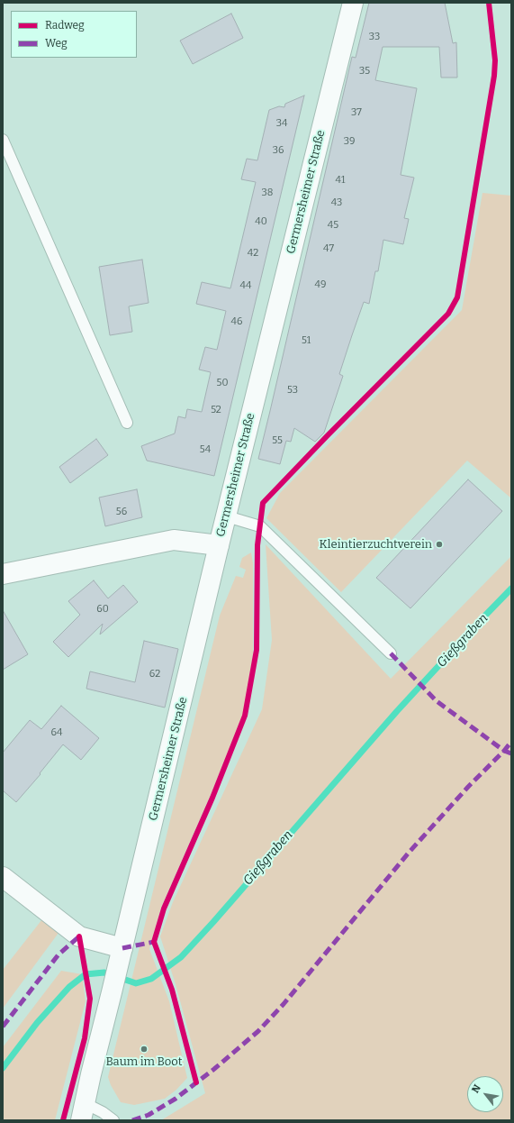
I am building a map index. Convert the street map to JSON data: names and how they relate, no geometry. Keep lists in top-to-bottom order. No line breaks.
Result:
{"streets":{"street":["Germersheimer Straße"]},"water":["Gießgraben"],"places":["Kleintierzuchtverein","Baum im Boot"],"house_numbers":["33","35","37","34","39","36","41","38","43","40","45","47","42","49","44","46","51","50","53","52","55","54","56","60","62","64"],"legend":["Radweg","Weg"],"north":"top left"}
